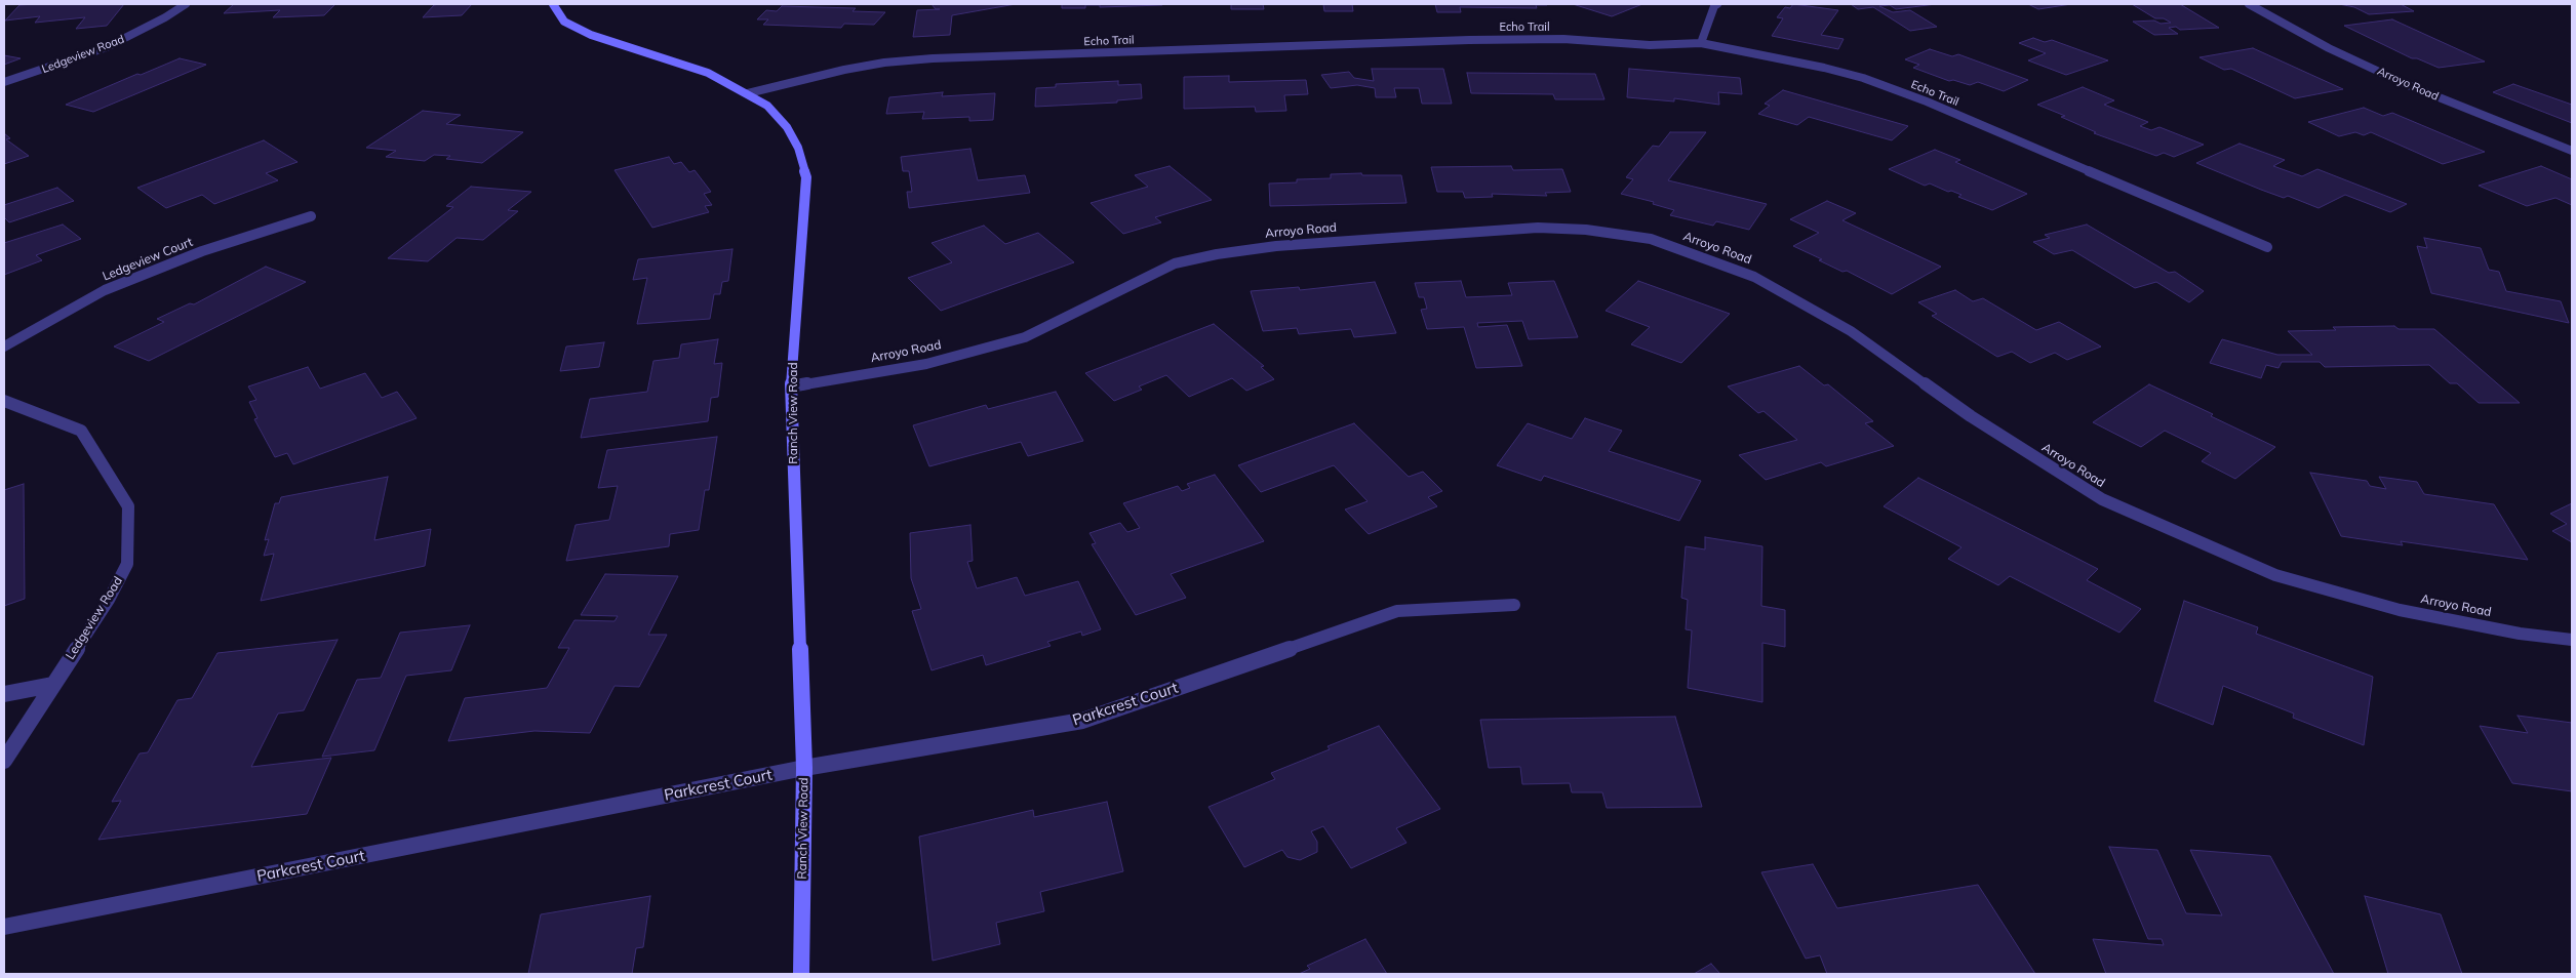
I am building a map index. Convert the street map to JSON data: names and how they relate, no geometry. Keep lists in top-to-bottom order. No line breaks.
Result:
{"streets":{"street":["Echo Trail","Ledgeview Road","Arroyo Road","Ledgeview Court","Ranch View Road","Parkcrest Court"]},"crossings":[["Echo Trail","Ranch View Road"],["Arroyo Road","Ranch View Road"],["Ranch View Road","Parkcrest Court"]]}
